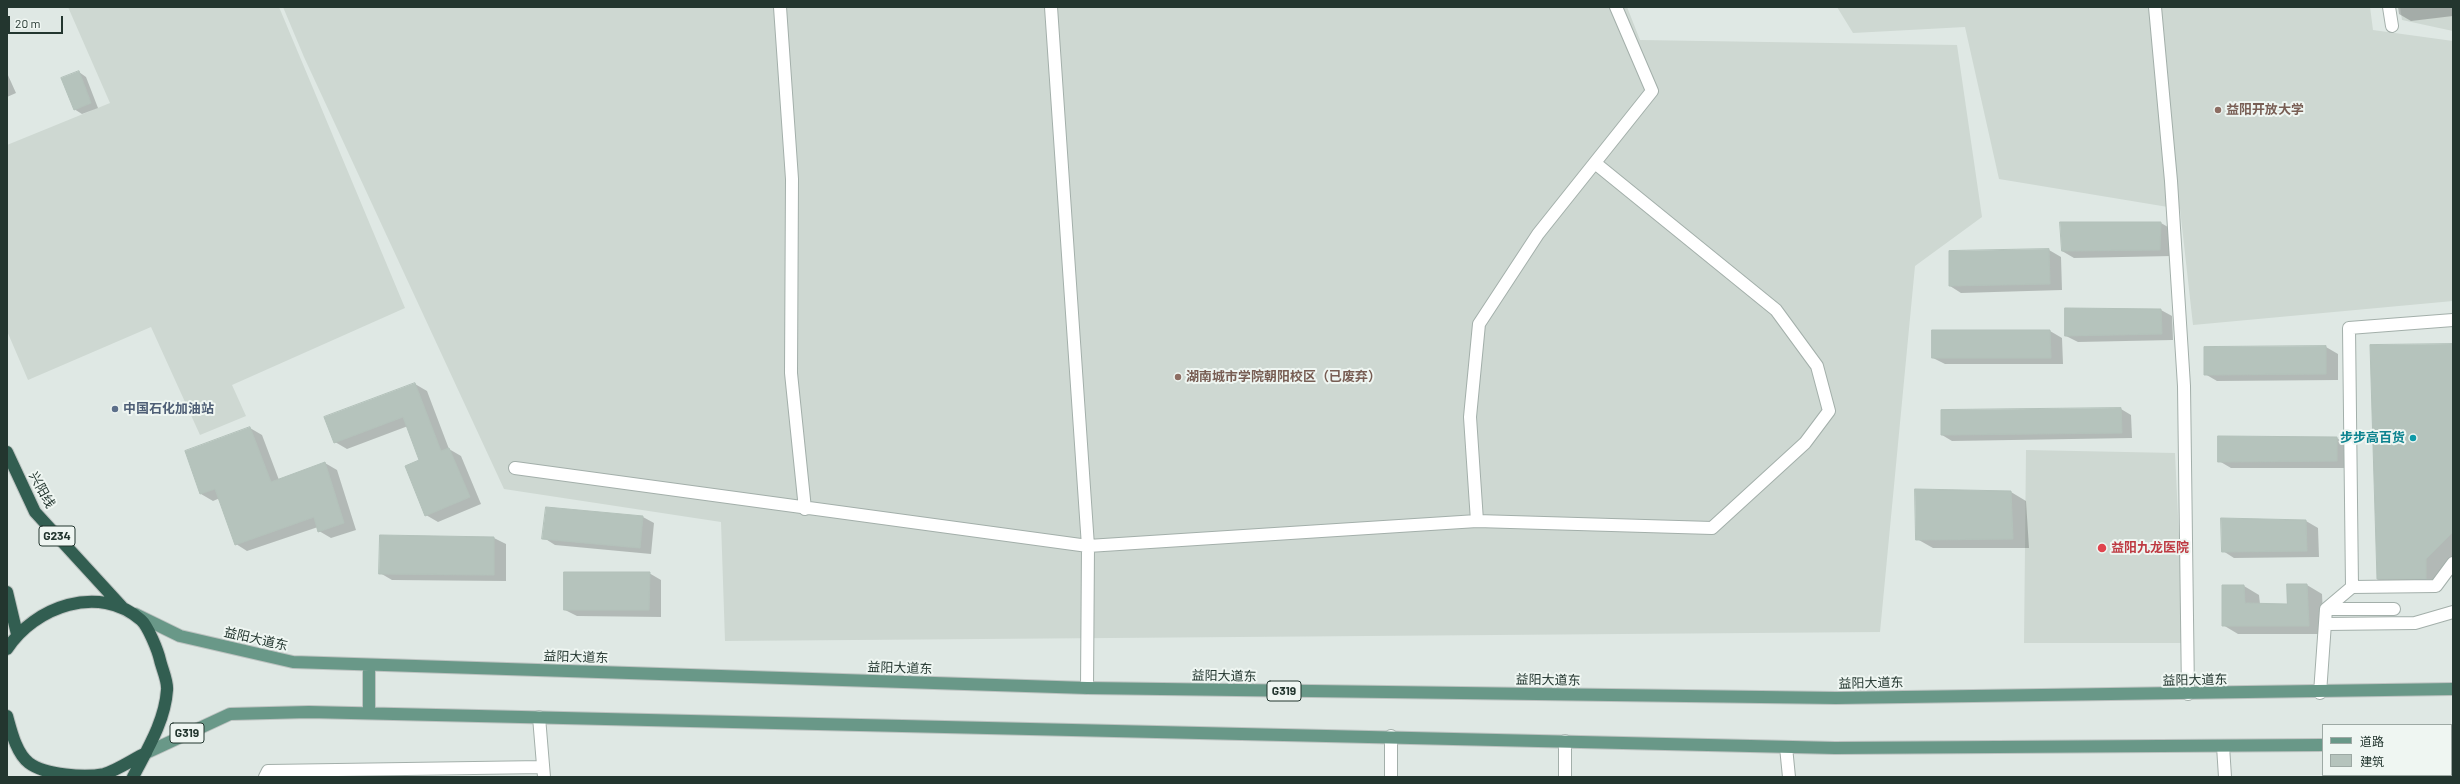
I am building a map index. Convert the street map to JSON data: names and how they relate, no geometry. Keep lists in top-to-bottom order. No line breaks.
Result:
{"streets":{"highway":["兴阳线","G234"],"main road":["益阳大道东","G319"]},"crossings":[["兴阳线","G234"],["兴阳线","益阳大道东"],["G234","益阳大道东"],["G234","G319"]],"places":["益阳开放大学","湖南城市学院朝阳校区（已废弃）","中国石化加油站","步步高百货","益阳九龙医院"],"legend":["道路","建筑"],"scale_bar":"20 m"}
